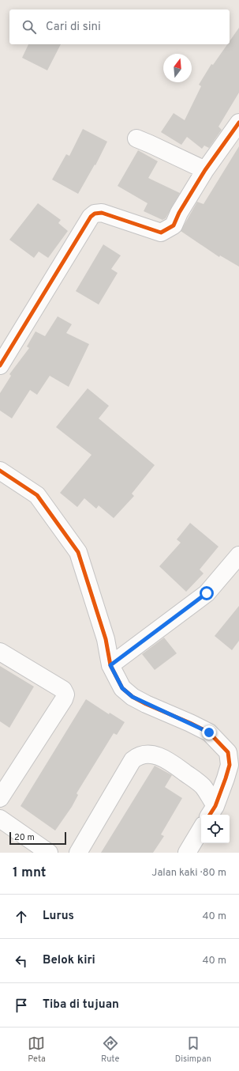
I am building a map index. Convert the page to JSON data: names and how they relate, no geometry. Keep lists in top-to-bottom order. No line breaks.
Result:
{"scale_bar":"20 m","north":"top","page":{"search":"Cari di sini","scale":"20 m","heading":["1 mnt","Jalan kaki · 80 m"],"list":[["Lurus","40 m"],["Belok kiri","40 m"],"Tiba di tujuan"],"nav":["Peta","Rute","Disimpan"]}}
